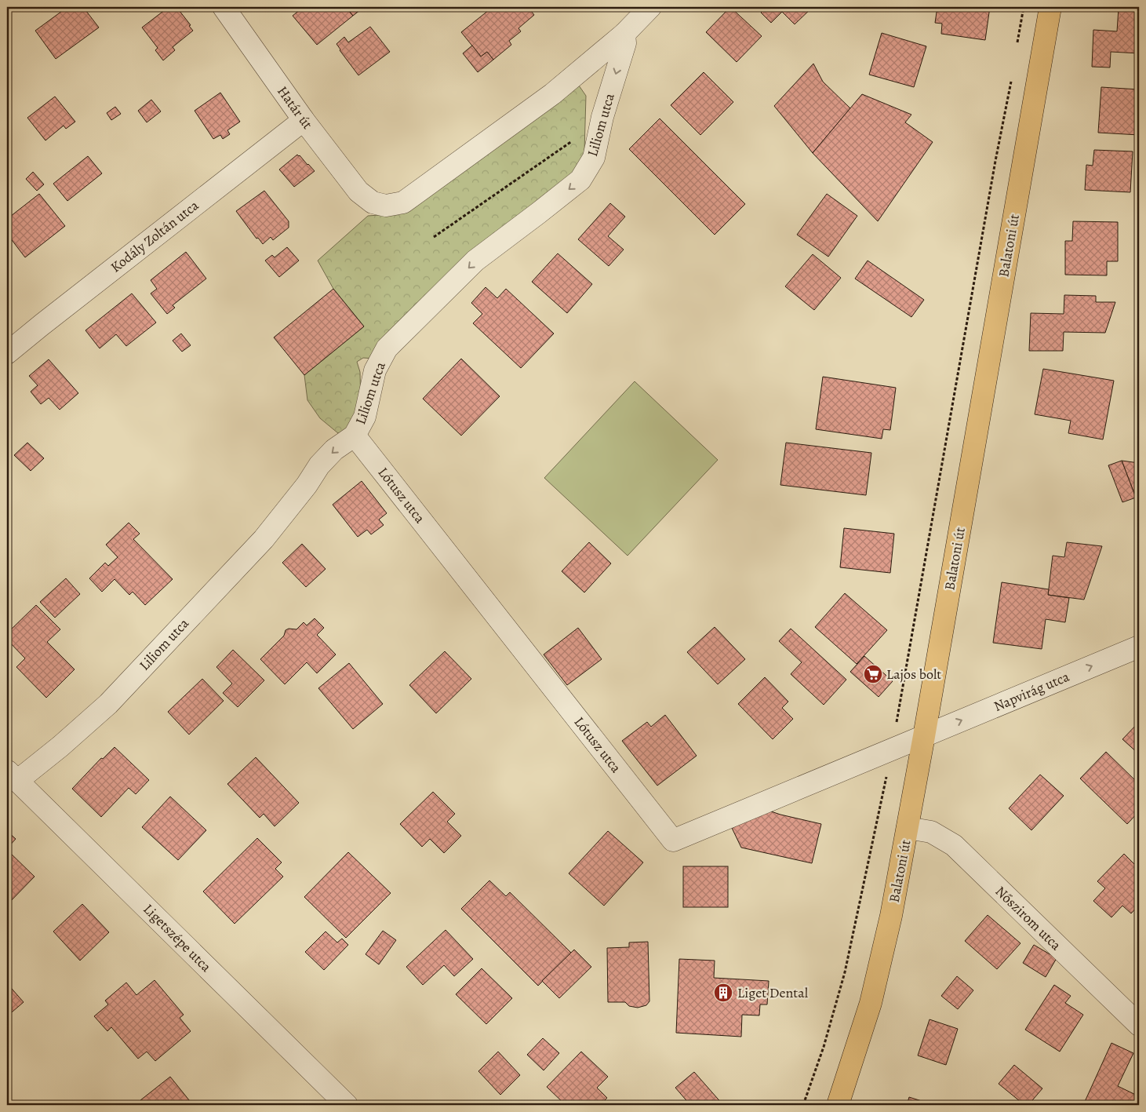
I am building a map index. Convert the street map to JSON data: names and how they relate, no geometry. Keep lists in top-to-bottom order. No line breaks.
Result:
{"streets":{"main road":["Balatoni út"],"street":["Határ út","Liliom utca","Kodály Zoltán utca","Lótusz utca","Napvirág utca","Nőszirom utca","Ligetszépe utca"]},"crossings":[["Határ út","Liliom utca"],["Határ út","Kodály Zoltán utca"],["Liliom utca","Lótusz utca"],["Liliom utca","Ligetszépe utca"],["Balatoni út","Lótusz utca"],["Balatoni út","Napvirág utca"],["Balatoni út","Nőszirom utca"],["Lótusz utca","Napvirág utca"]],"one_way":["Liliom utca","Napvirág utca"],"places":{"supermarket":["Lajos bolt"],"building":["Liget Dental"]}}
